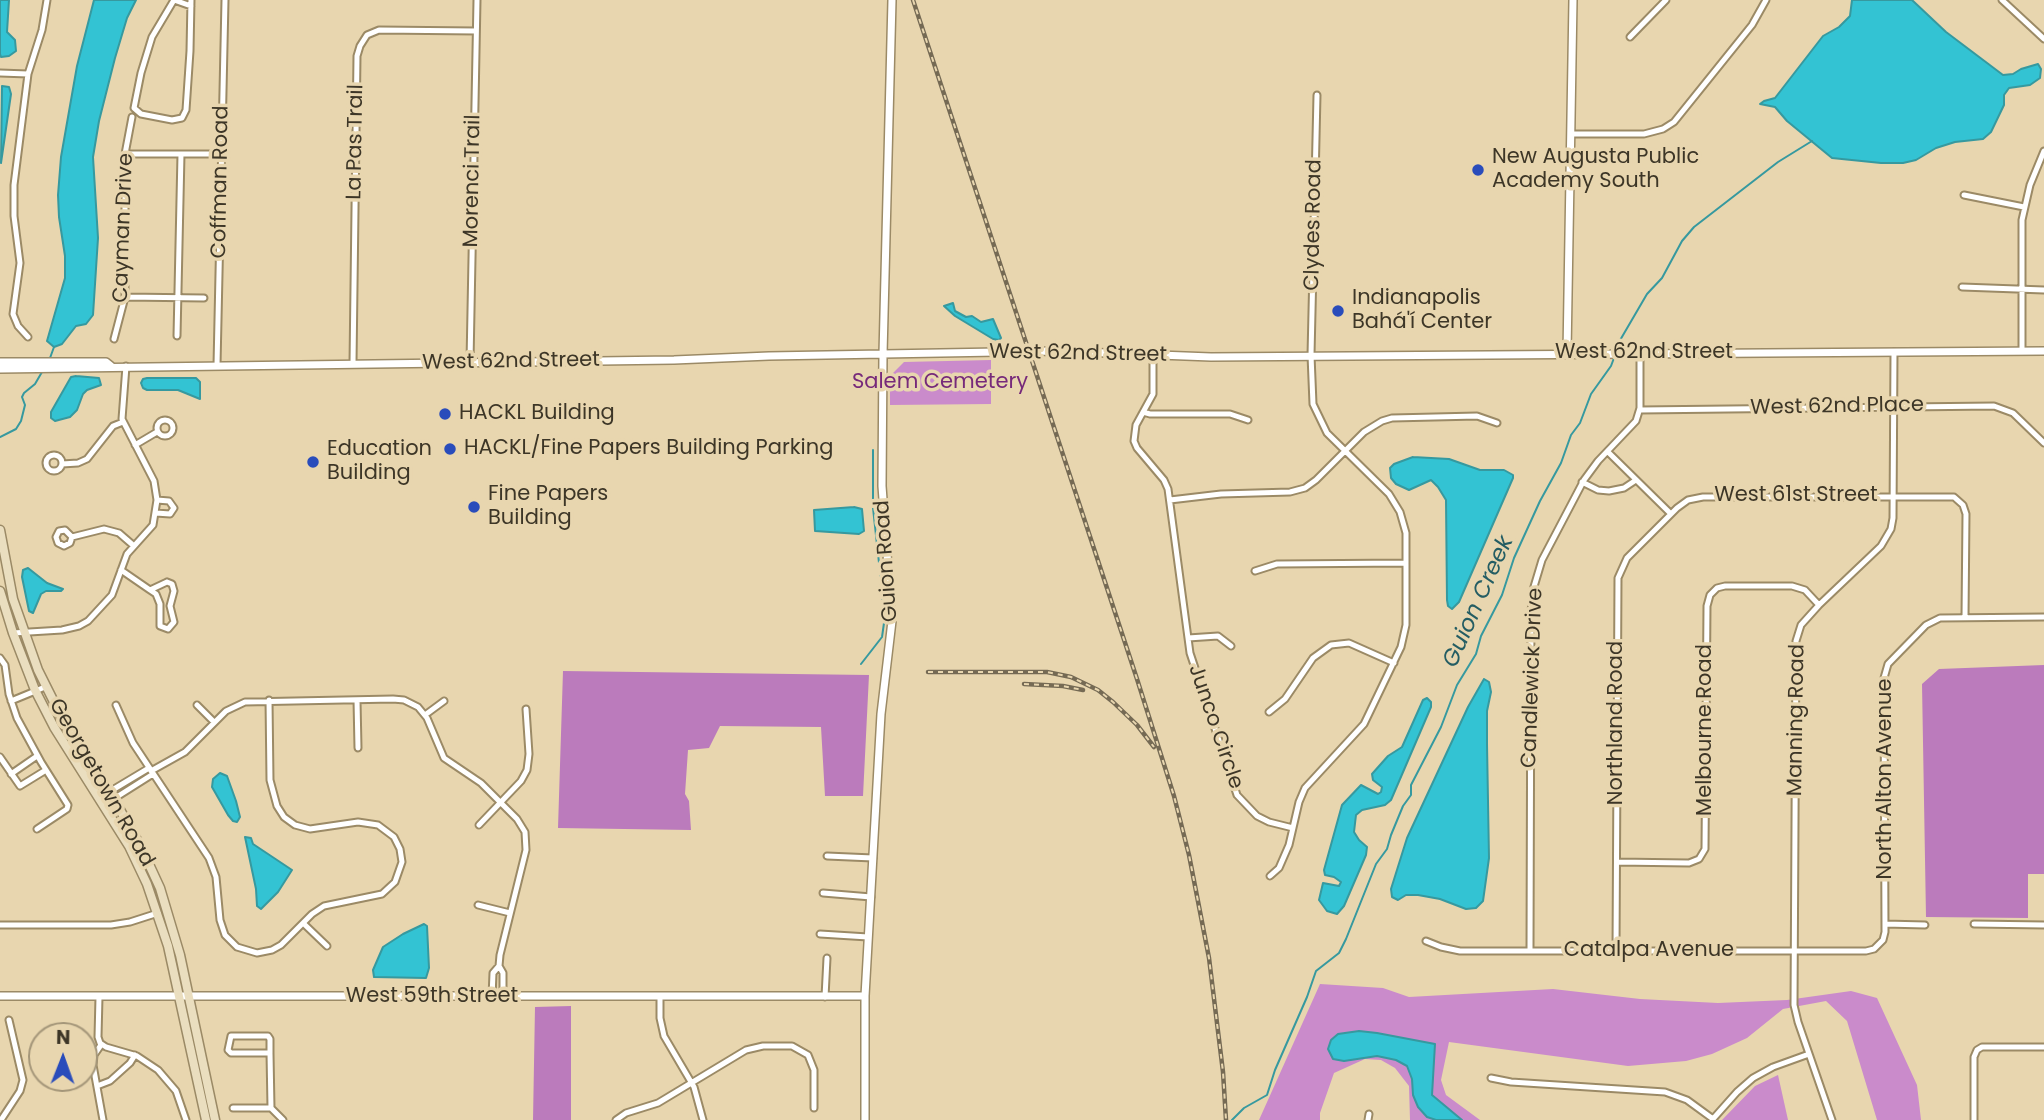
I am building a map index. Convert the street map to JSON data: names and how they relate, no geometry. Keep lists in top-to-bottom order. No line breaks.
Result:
{"streets":{"main road":["Georgetown Road"],"street":["La Pas Trail","Morenci Trail","Coffman Road","Clydes Road","Cayman Drive","West 62nd Street","West 62nd Place","West 61st Street","Guion Road","Candlewick Drive","Manning Road","Northland Road","Junco Circle","Melbourne Road","North Alton Avenue","Catalpa Avenue","West 59th Street"]},"crossings":[["La Pas Trail","Morenci Trail"],["La Pas Trail","West 62nd Street"],["Morenci Trail","West 62nd Street"],["Coffman Road","West 62nd Street"],["Clydes Road","West 62nd Street"],["Clydes Road","Junco Circle"],["West 62nd Street","Guion Road"],["West 62nd Street","Manning Road"],["West 62nd Place","Candlewick Drive"],["West 62nd Place","Manning Road"],["West 61st Street","Manning Road"],["West 61st Street","Northland Road"],["West 61st Street","North Alton Avenue"],["Guion Road","West 59th Street"],["Candlewick Drive","Catalpa Avenue"],["Manning Road","Melbourne Road"],["Manning Road","Catalpa Avenue"],["Northland Road","Melbourne Road"],["Northland Road","Catalpa Avenue"],["North Alton Avenue","Catalpa Avenue"],["Georgetown Road","West 59th Street"]],"water":["Guion Creek"],"parks":["Salem Cemetery"],"places":["New Augusta Public Academy South","Indianapolis Bahá'í Center","HACKL Building","HACKL/Fine Papers Building Parking","Education Building","Fine Papers Building"],"north":"top"}
